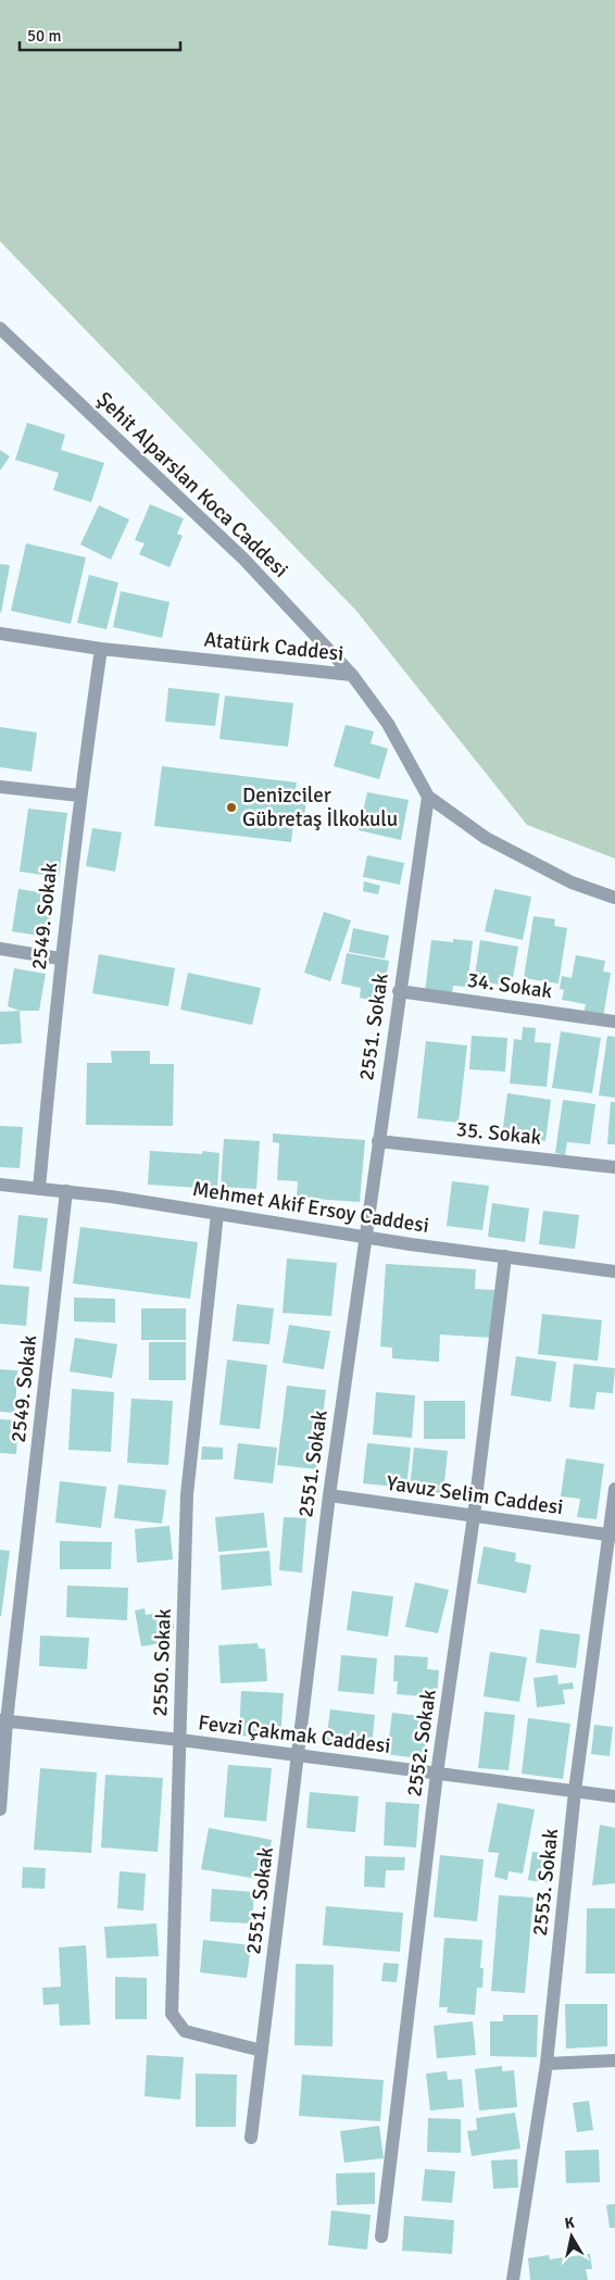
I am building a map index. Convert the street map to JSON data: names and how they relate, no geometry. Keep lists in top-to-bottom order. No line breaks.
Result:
{"streets":{"street":["Şehit Alparslan Koca Caddesi","Atatürk Caddesi","2549. Sokak","34. Sokak","2551. Sokak","35. Sokak","Mehmet Akif Ersoy Caddesi","Yavuz Selim Caddesi","2550. Sokak","Fevzi Çakmak Caddesi","2552. Sokak","2553. Sokak"]},"crossings":[["Şehit Alparslan Koca Caddesi","Atatürk Caddesi"],["Atatürk Caddesi","2549. Sokak"],["Atatürk Caddesi","2551. Sokak"],["2549. Sokak","Mehmet Akif Ersoy Caddesi"],["2549. Sokak","Fevzi Çakmak Caddesi"],["34. Sokak","2551. Sokak"],["2551. Sokak","35. Sokak"],["2551. Sokak","Mehmet Akif Ersoy Caddesi"],["2551. Sokak","Yavuz Selim Caddesi"],["2551. Sokak","2550. Sokak"],["2551. Sokak","Fevzi Çakmak Caddesi"],["Mehmet Akif Ersoy Caddesi","2550. Sokak"],["Mehmet Akif Ersoy Caddesi","2552. Sokak"],["Yavuz Selim Caddesi","2552. Sokak"],["Yavuz Selim Caddesi","2553. Sokak"],["2550. Sokak","Fevzi Çakmak Caddesi"],["Fevzi Çakmak Caddesi","2552. Sokak"],["Fevzi Çakmak Caddesi","2553. Sokak"]],"places":["Denizciler Gübretaş İlkokulu"],"scale_bar":"50 m","north":"top"}
